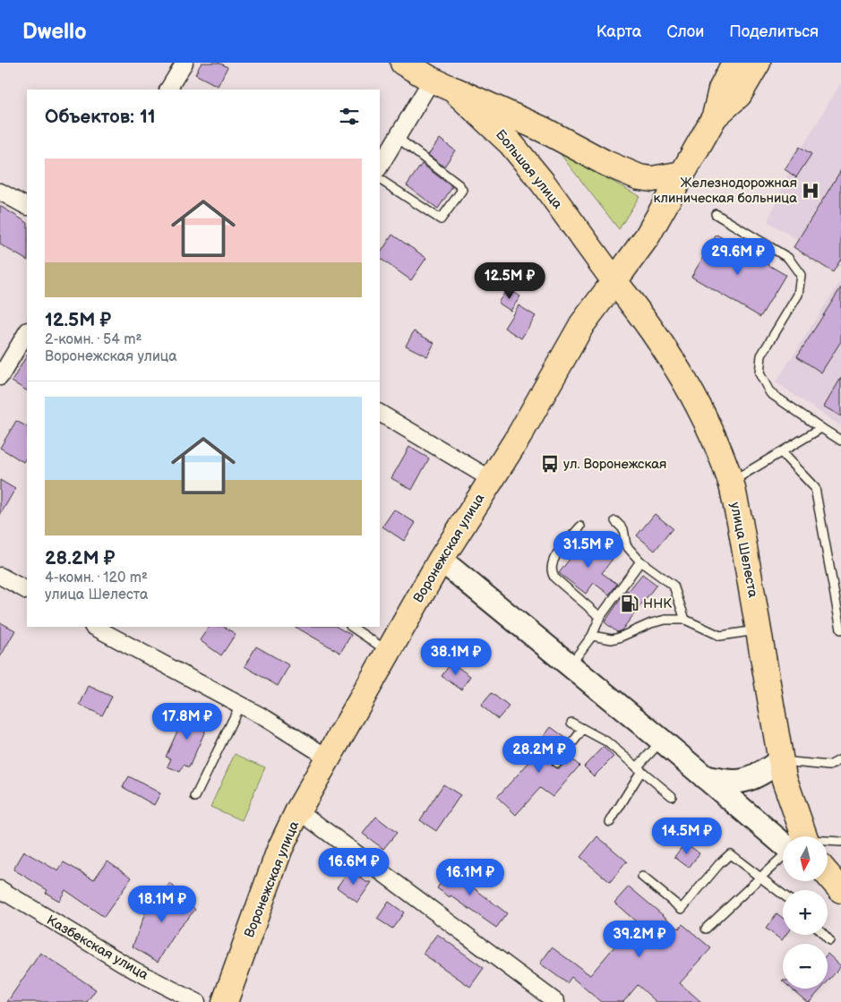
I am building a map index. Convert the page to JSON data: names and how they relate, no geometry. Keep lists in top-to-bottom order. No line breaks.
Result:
{"streets":{"main road":["Большая улица","Воронежская улица","улица Шелеста"],"street":["Казбекская улица"]},"crossings":[["Большая улица","Воронежская улица"],["Большая улица","улица Шелеста"],["Воронежская улица","улица Шелеста"]],"places":{"hospital":["Железнодорожная клиническая больница"],"bus stop":["ул. Воронежская"],"fuel station":["ННК"]},"north":"bottom","page":{"header":"Dwello","nav":["Карта","Слои","Поделиться"],"heading":"Объектов: 11","list":[{"name":"12.5M ₽","note":"2-комн. · 54 m² · Воронежская улица"},{"name":"28.2M ₽","note":"4-комн. · 120 m² · улица Шелеста"}],"price":["29.6M ₽","12.5M ₽","31.5M ₽","38.1M ₽","17.8M ₽","28.2M ₽","14.5M ₽","16.6M ₽","16.1M ₽","18.1M ₽","39.2M ₽"],"map_buttons":["+","−"]}}
